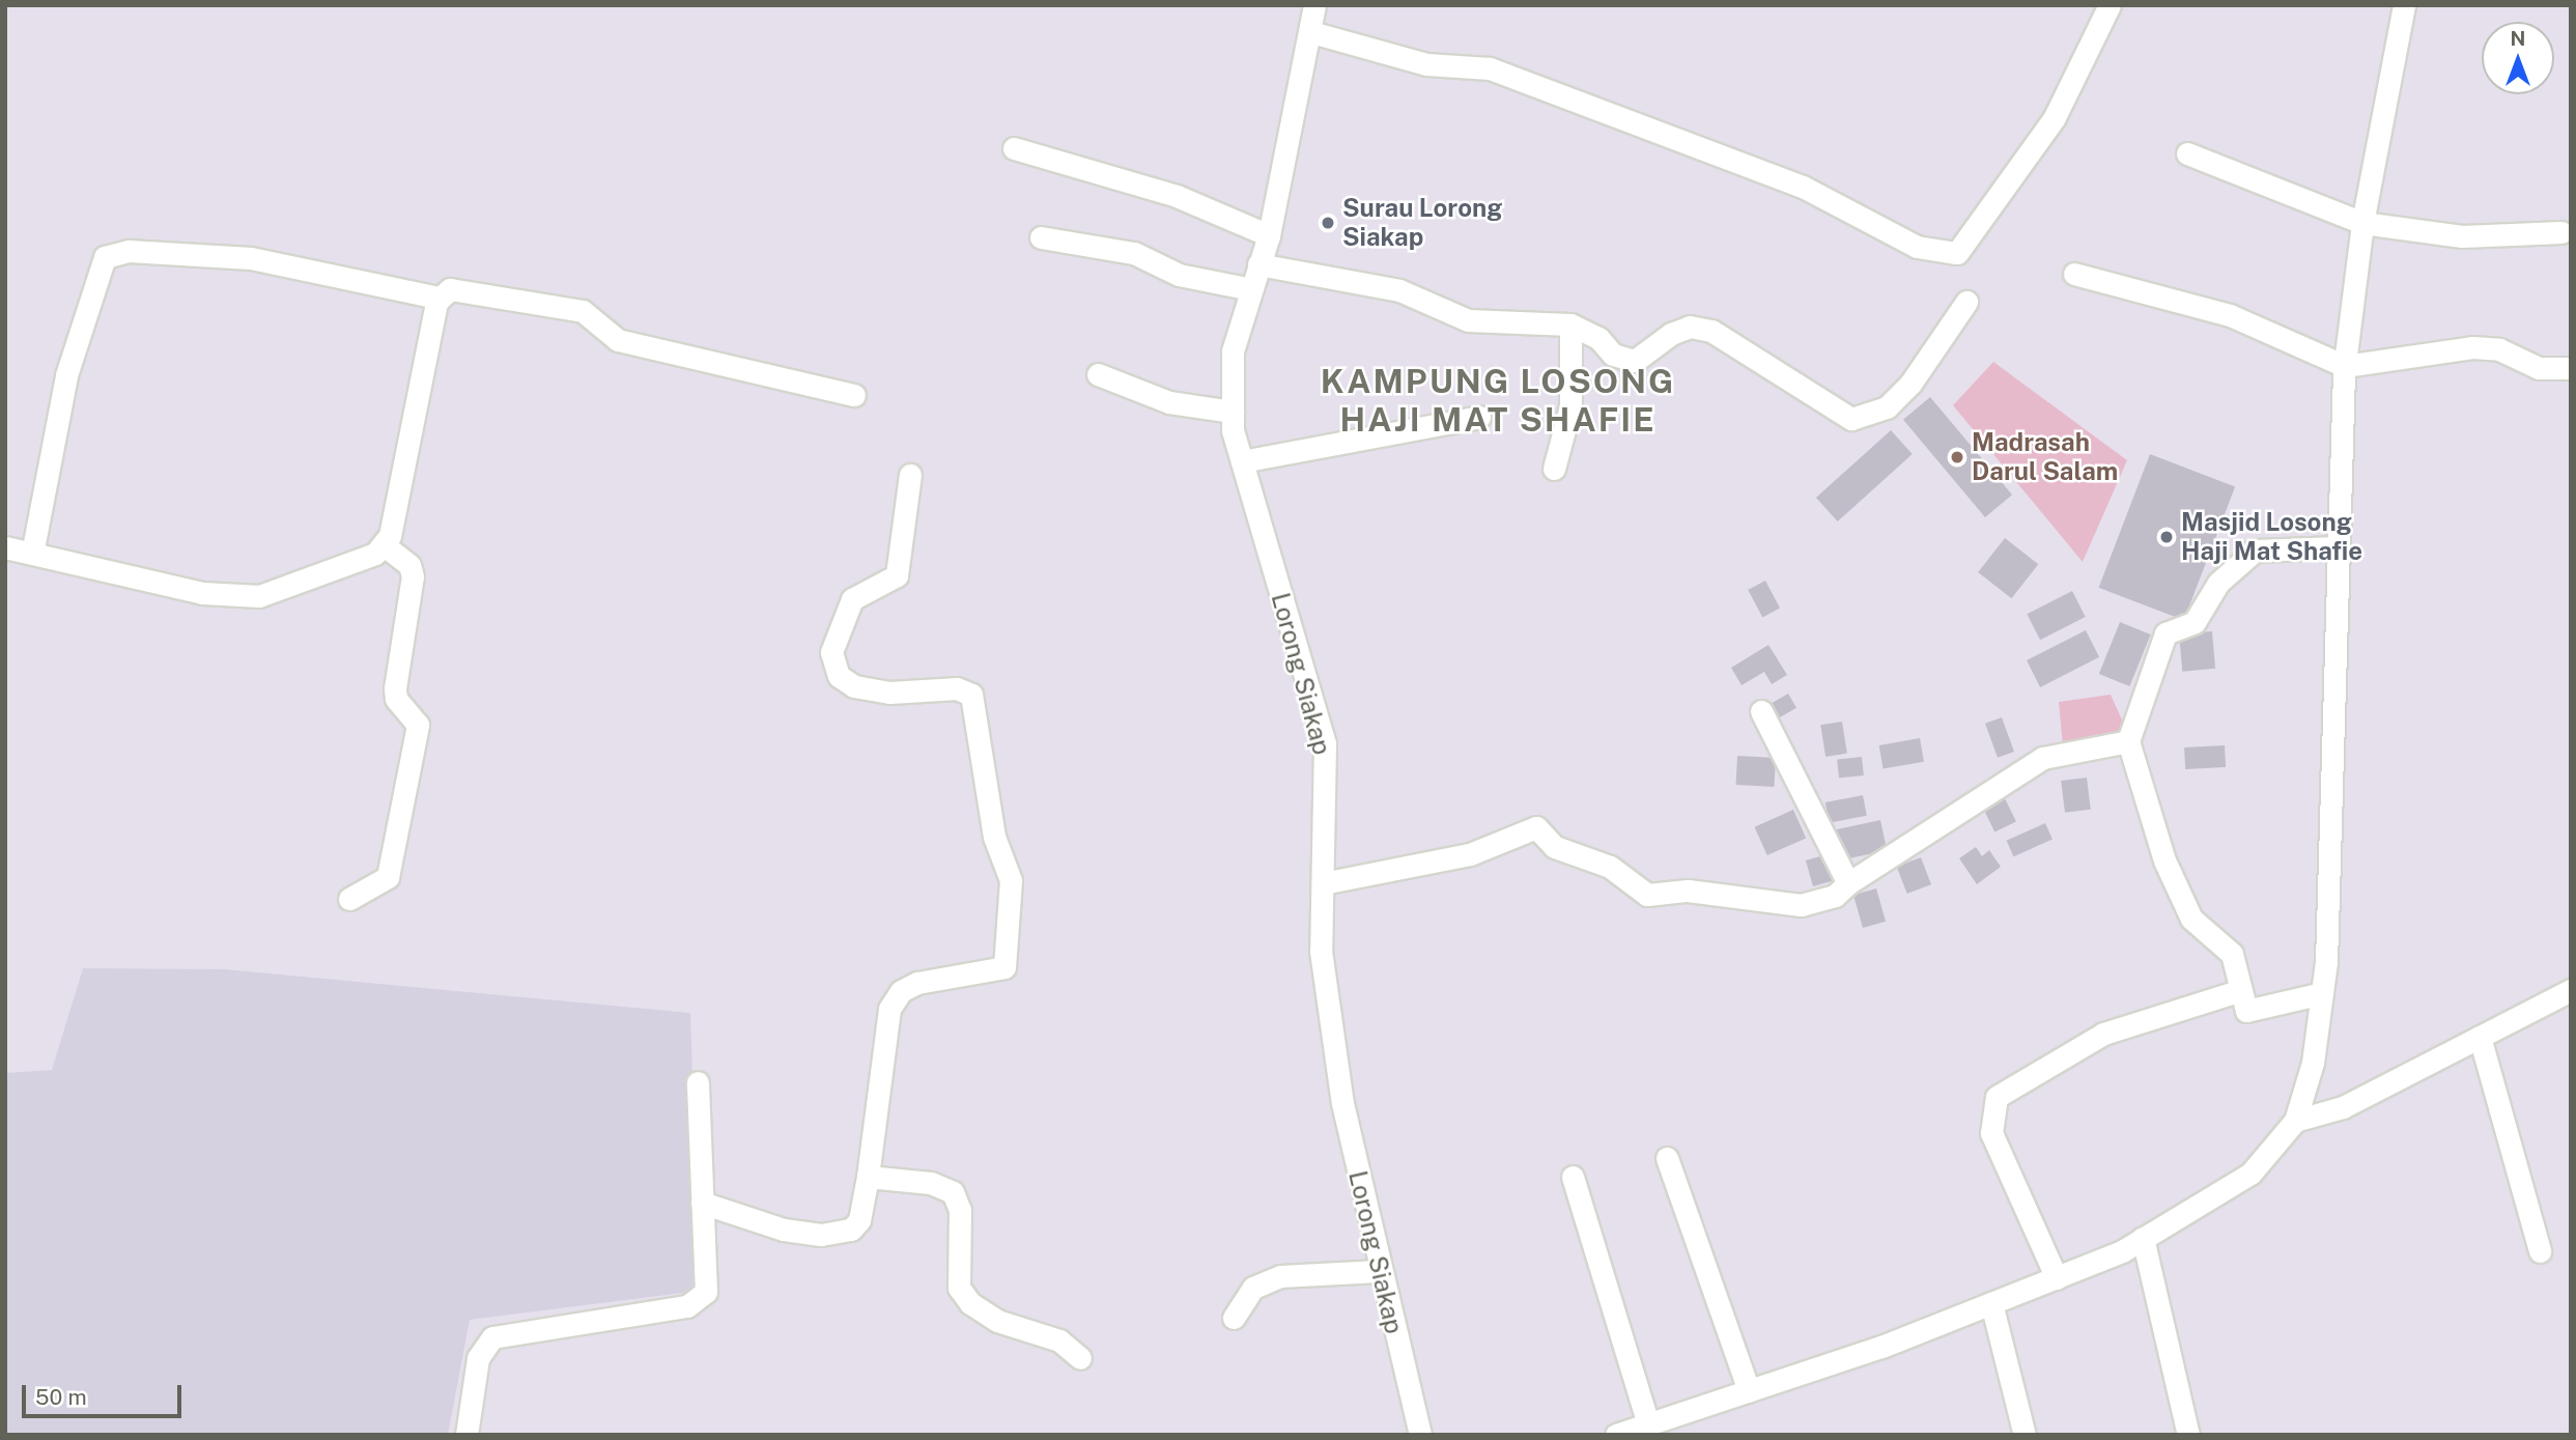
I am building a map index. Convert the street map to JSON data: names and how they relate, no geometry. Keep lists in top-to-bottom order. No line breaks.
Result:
{"streets":{"street":["Lorong Siakap"]},"districts":["KAMPUNG LOSONG HAJI MAT SHAFIE"],"places":["Surau Lorong Siakap","Madrasah Darul Salam","Masjid Losong Haji Mat Shafie"],"scale_bar":"50 m","north":"top"}
